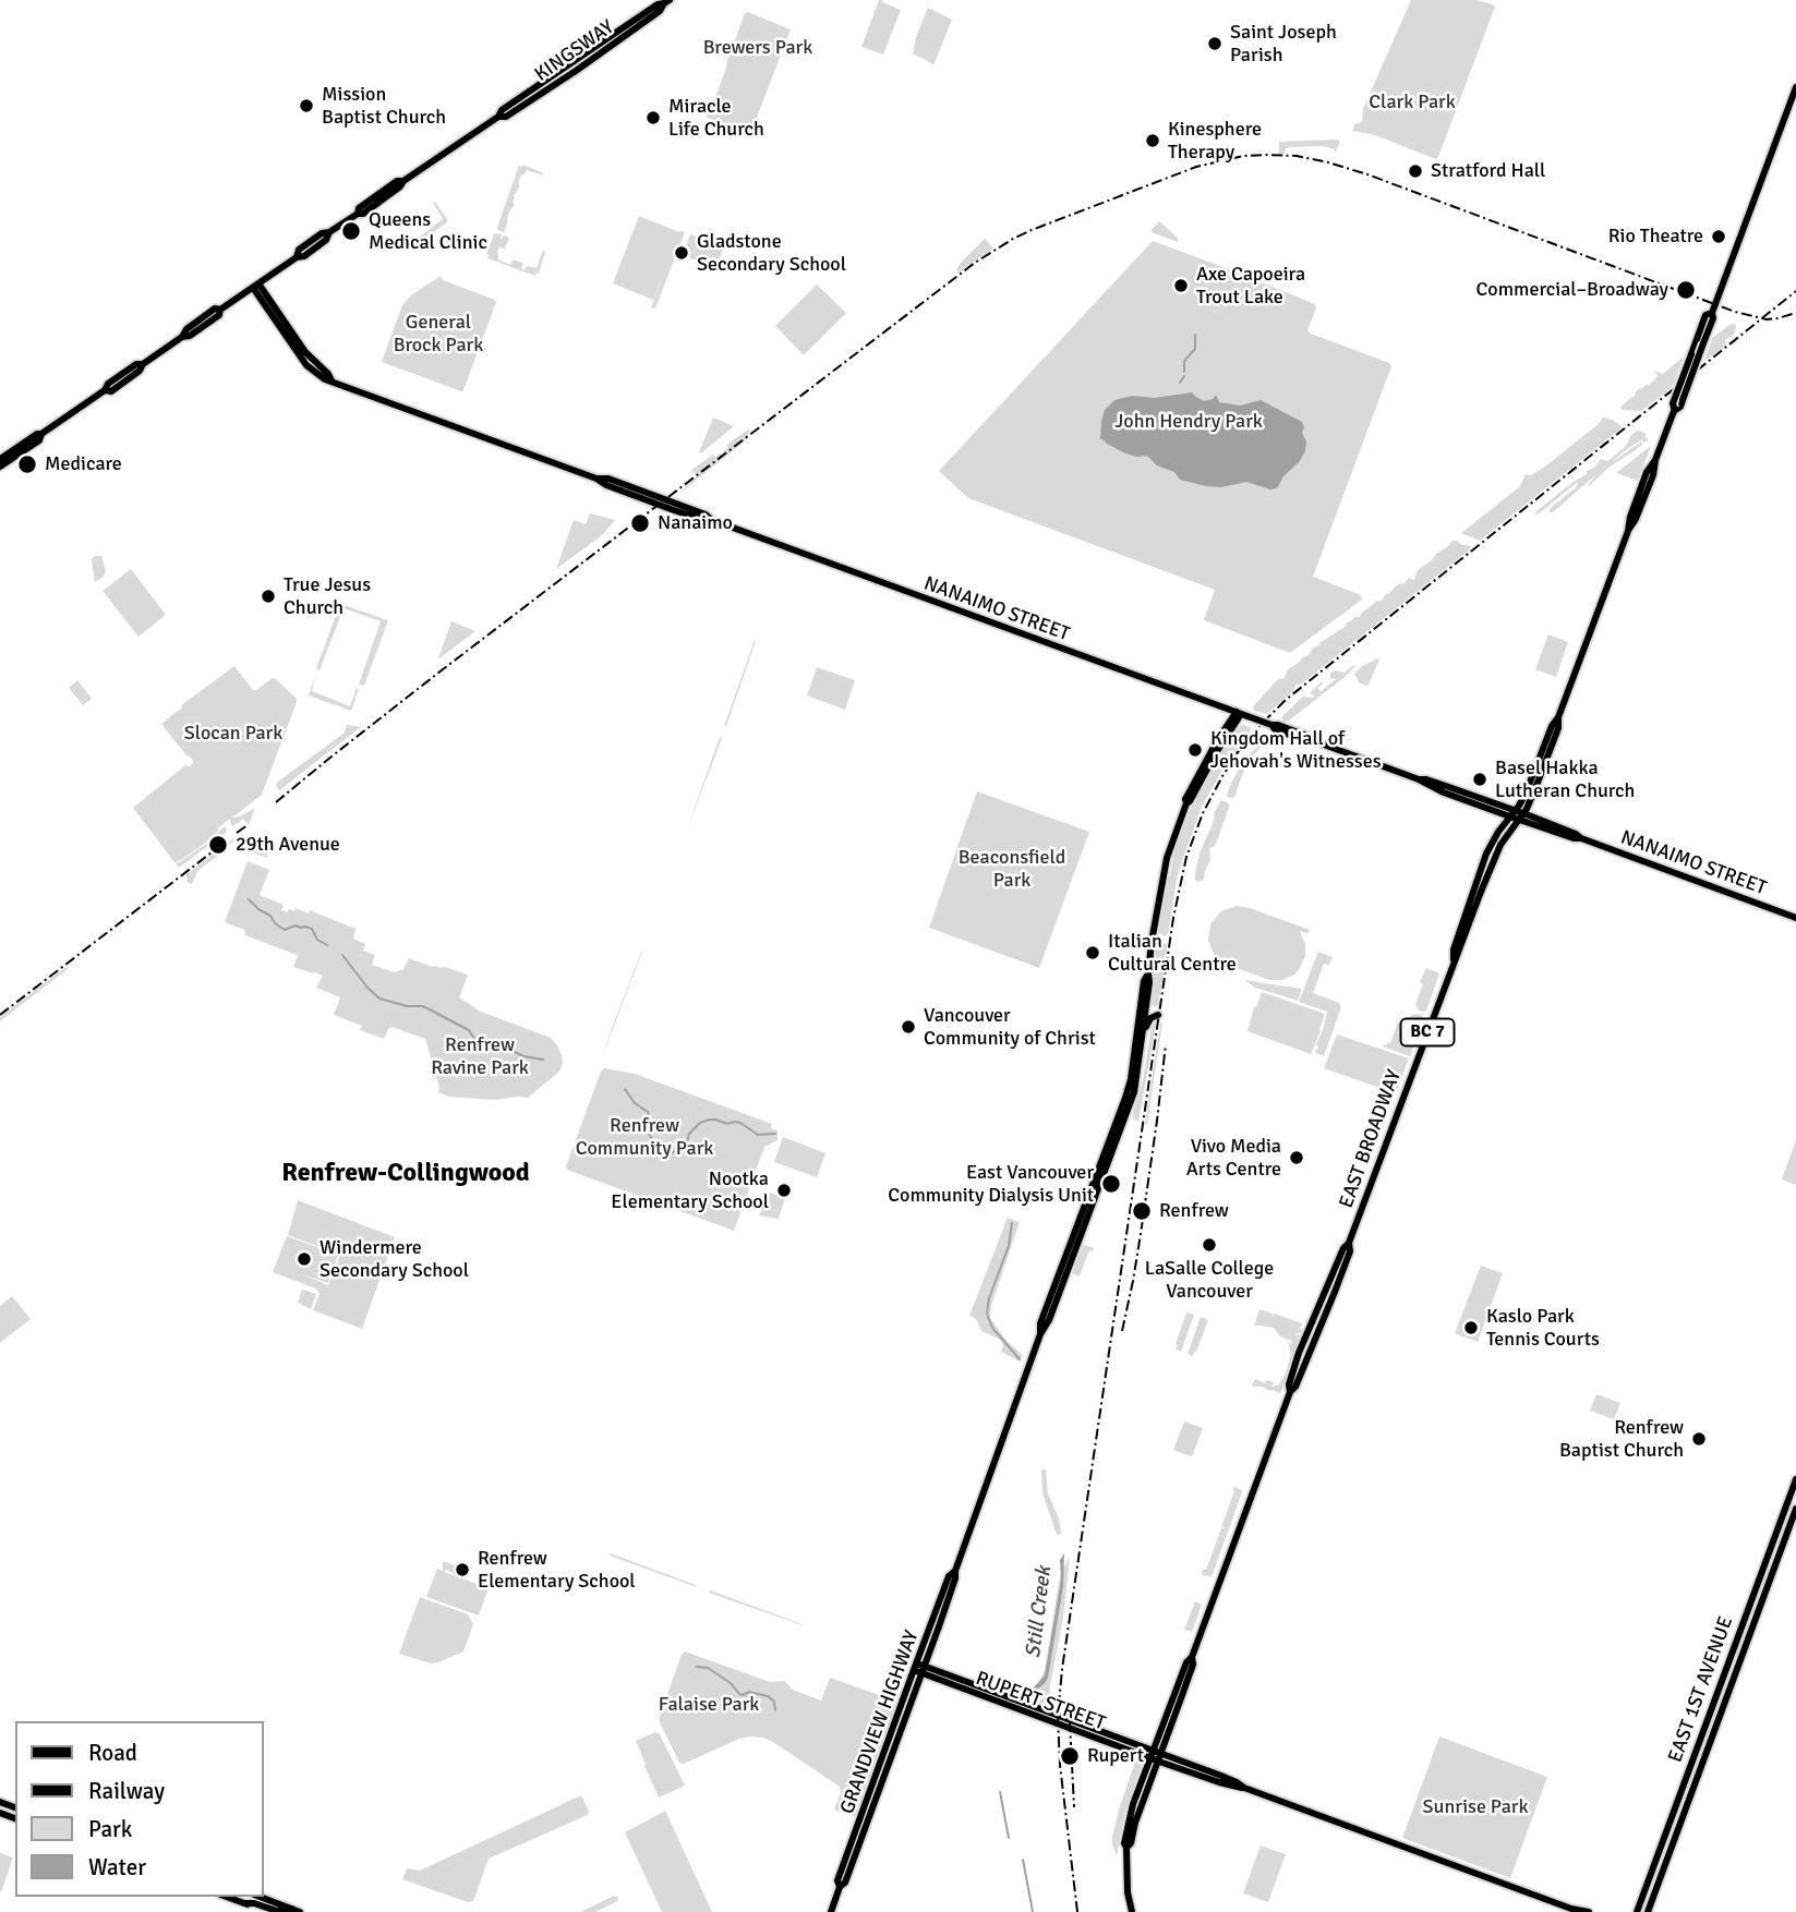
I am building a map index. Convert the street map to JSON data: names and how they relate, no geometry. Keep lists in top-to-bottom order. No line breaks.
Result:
{"streets":{"main road":["KINGSWAY","NANAIMO STREET","BC 7","EAST BROADWAY","EAST 1ST AVENUE","RUPERT STREET","GRANDVIEW HIGHWAY"]},"crossings":[["KINGSWAY","NANAIMO STREET"],["NANAIMO STREET","EAST BROADWAY"],["EAST BROADWAY","RUPERT STREET"],["RUPERT STREET","GRANDVIEW HIGHWAY"]],"districts":["Renfrew-Collingwood"],"water":["Still Creek"],"parks":["Brewers Park","Clark Park","General Brock Park","John Hendry Park","Slocan Park","Beaconsfield Park","Renfrew Ravine Park","Renfrew Community Park","Falaise Park","Sunrise Park"],"places":["Saint Joseph Parish","Mission Baptist Church","Miracle Life Church","Kinesphere Therapy","Stratford Hall","Queens Medical Clinic","Rio Theatre","Gladstone Secondary School","Axe Capoeira Trout Lake","Commercial–Broadway","Medicare","Nanaimo","True Jesus Church","Kingdom Hall of Jehovah's Witnesses","Basel Hakka Lutheran Church","29th Avenue","Italian Cultural Centre","Vancouver Community of Christ","Vivo Media Arts Centre","East Vancouver Community Dialysis Unit","Nootka Elementary School","Renfrew","LaSalle College Vancouver","Windermere Secondary School","Kaslo Park Tennis Courts","Renfrew Baptist Church","Renfrew Elementary School","Rupert"],"legend":["Road","Railway","Park","Water"]}
